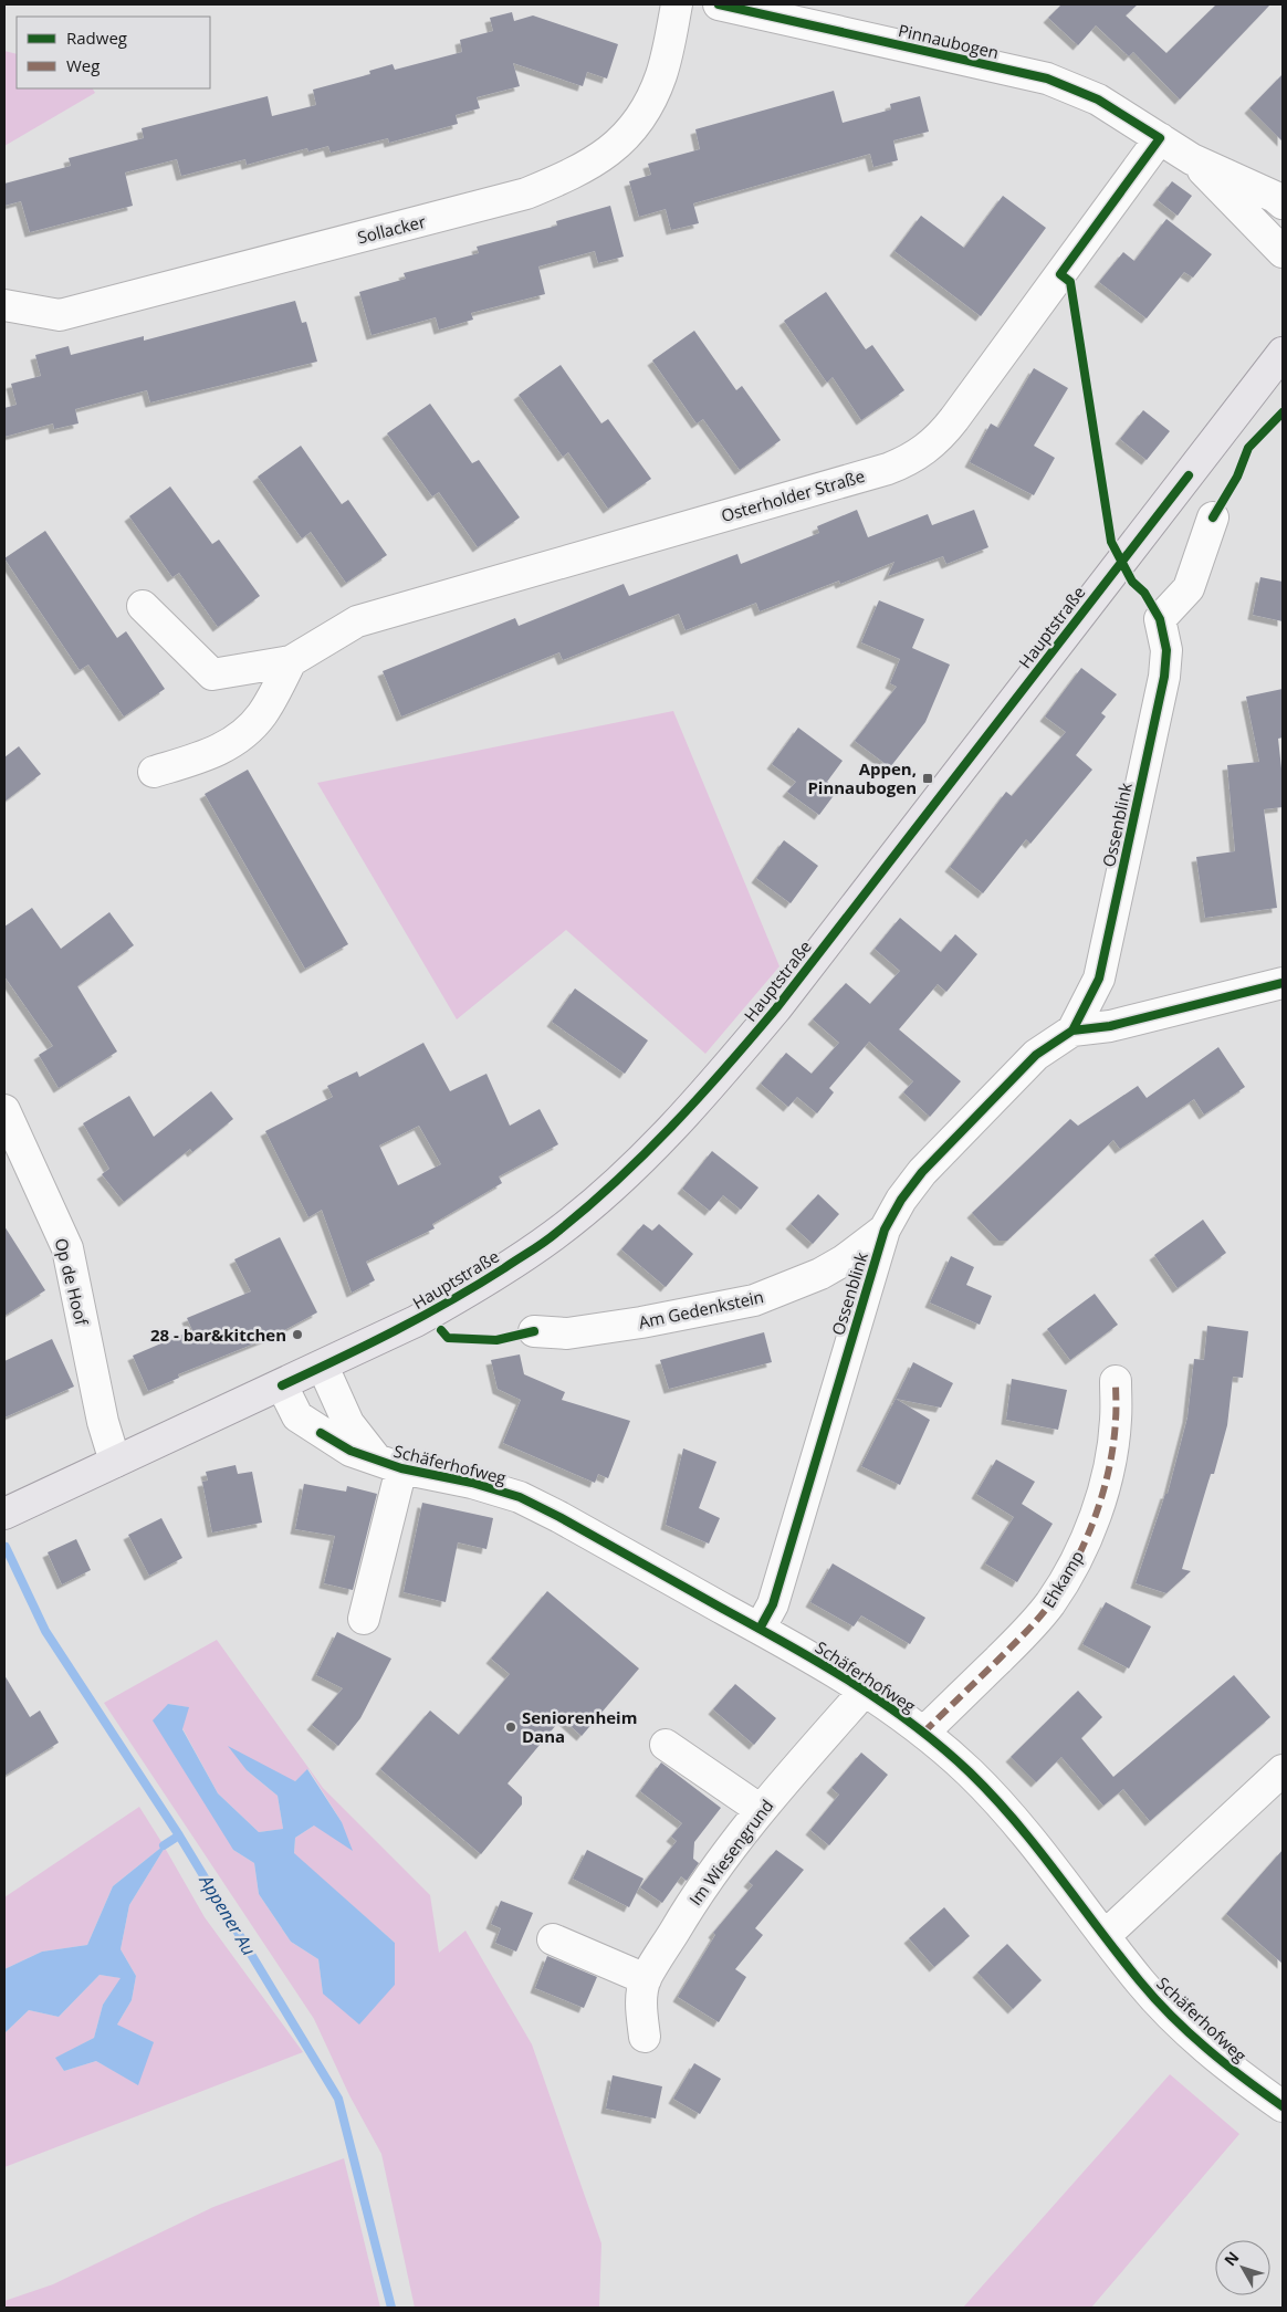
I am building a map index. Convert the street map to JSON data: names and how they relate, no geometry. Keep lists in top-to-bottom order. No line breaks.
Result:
{"streets":{"main road":["Hauptstraße"],"street":["Pinnaubogen","Sollacker","Osterholder Straße","Ossenblink","Op de Hoof","Am Gedenkstein","Schäferhofweg","Ehkamp","Im Wiesengrund"]},"crossings":[["Pinnaubogen","Osterholder Straße"],["Hauptstraße","Op de Hoof"],["Hauptstraße","Schäferhofweg"],["Ossenblink","Am Gedenkstein"],["Ossenblink","Schäferhofweg"],["Schäferhofweg","Ehkamp"],["Schäferhofweg","Im Wiesengrund"]],"water":["Appener Au"],"places":{"transit":["Appen, Pinnaubogen"],"other":["28 - bar&kitchen","Seniorenheim Dana"]},"legend":["Radweg","Weg"],"north":"top left"}
